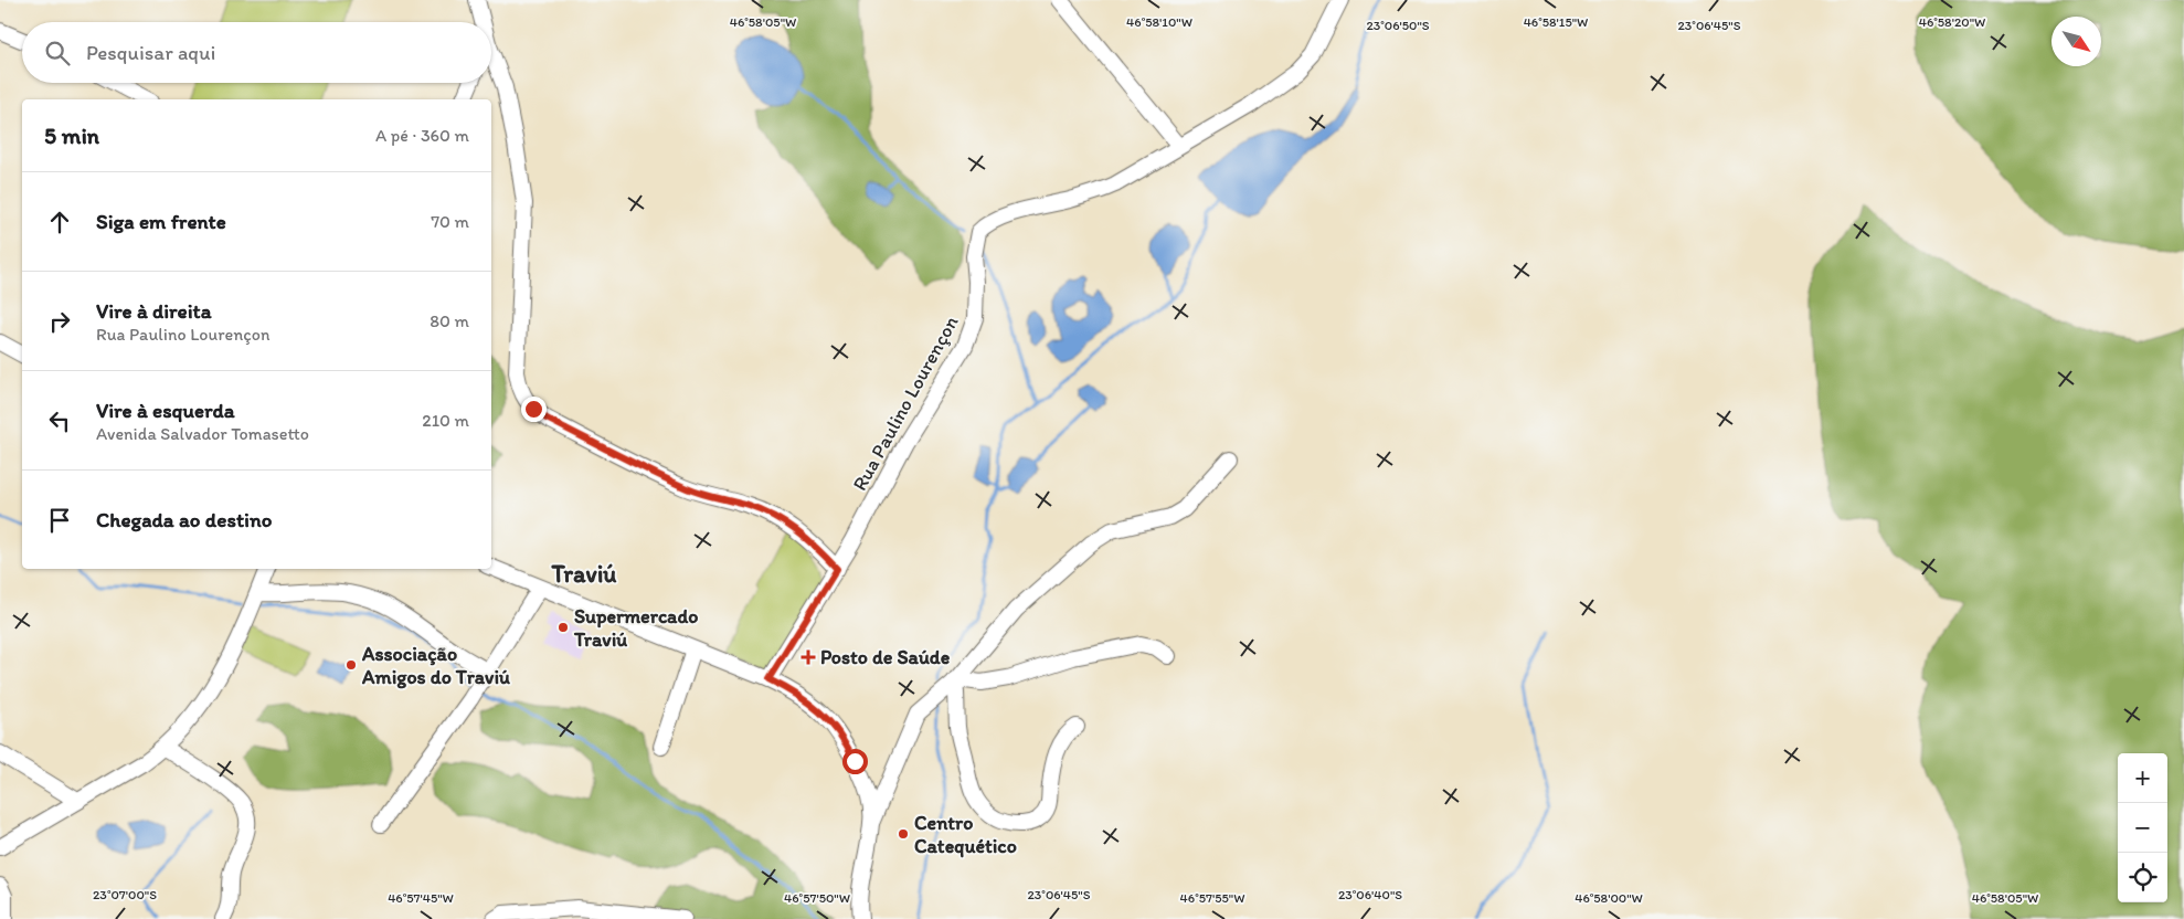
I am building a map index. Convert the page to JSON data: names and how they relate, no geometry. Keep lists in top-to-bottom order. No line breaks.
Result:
{"streets":{"street":["Rua Paulino Lourençon"]},"districts":["Traviú"],"places":{"other":["Supermercado Traviú","Associação Amigos do Traviú","Centro Catequético"],"health":["Posto de Saúde"]},"north":"bottom right","page":{"search":"Pesquisar aqui","heading":["5 min","A pé · 360 m"],"list":[["Siga em frente","70 m"],["Vire à direita","Rua Paulino Lourençon","80 m"],["Vire à esquerda","Avenida Salvador Tomasetto","210 m"],"Chegada ao destino"],"map_buttons":["+","−"]},"coordinates":["46°58'10\"W","46°58'15\"W","46°58'20\"W","46°58'05\"W","23°06'45\"S","23°06'50\"S","23°07'00\"S","23°06'40\"S","46°57'45\"W","46°57'50\"W","46°57'55\"W","46°58'00\"W"]}
